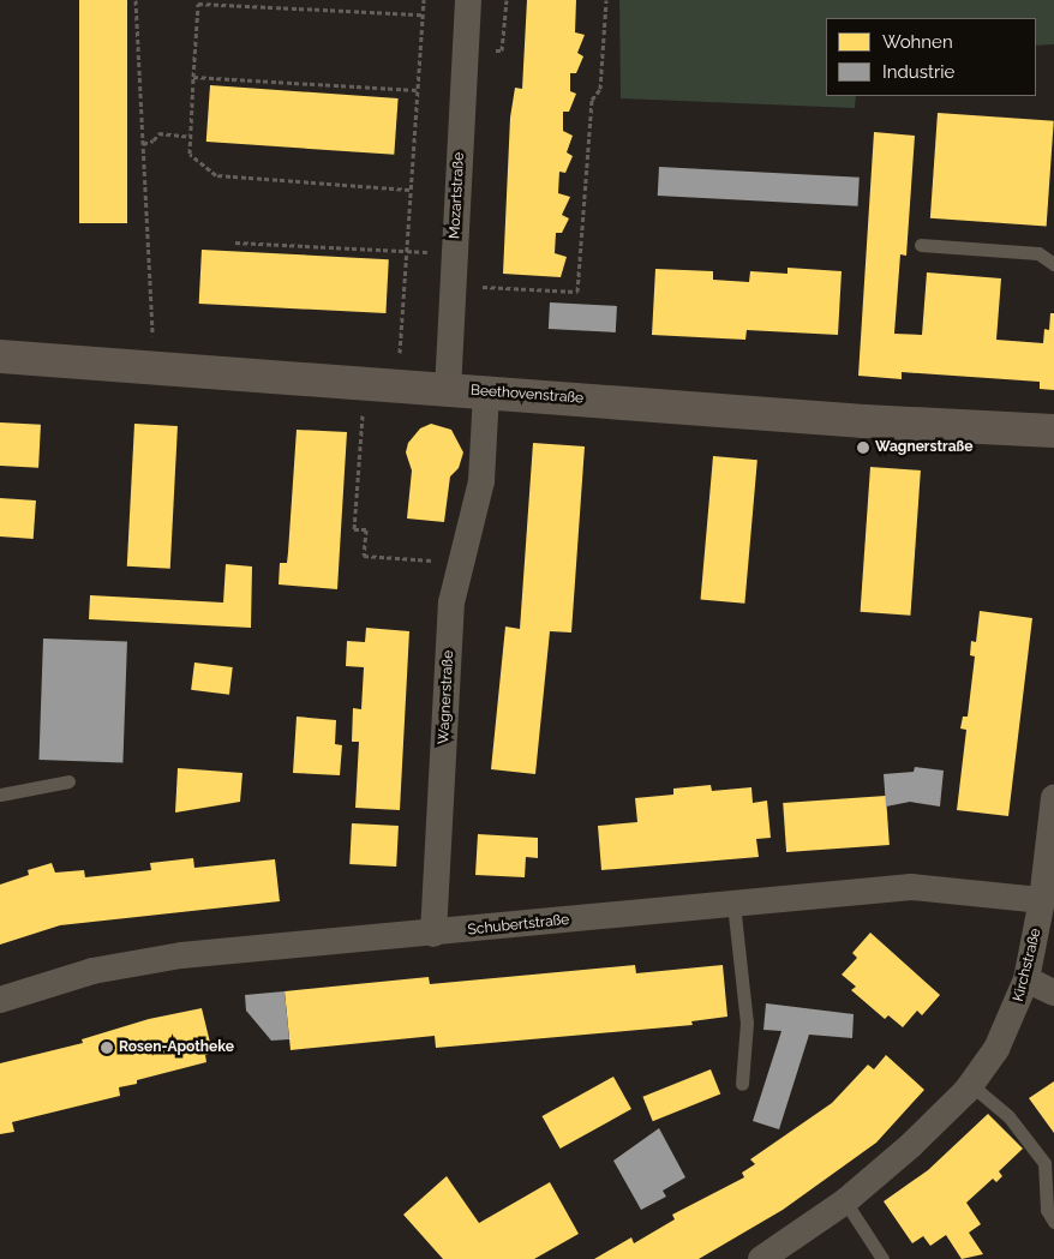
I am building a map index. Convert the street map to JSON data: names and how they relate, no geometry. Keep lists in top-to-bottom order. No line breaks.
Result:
{"streets":{"main road":["Beethovenstraße"],"street":["Mozartstraße","Wagnerstraße","Schubertstraße","Kirchstraße"]},"crossings":[["Mozartstraße","Beethovenstraße"],["Beethovenstraße","Wagnerstraße"],["Wagnerstraße","Schubertstraße"],["Schubertstraße","Kirchstraße"]],"places":["Wagnerstraße","Rosen-Apotheke"],"legend":["Wohnen","Industrie"]}
